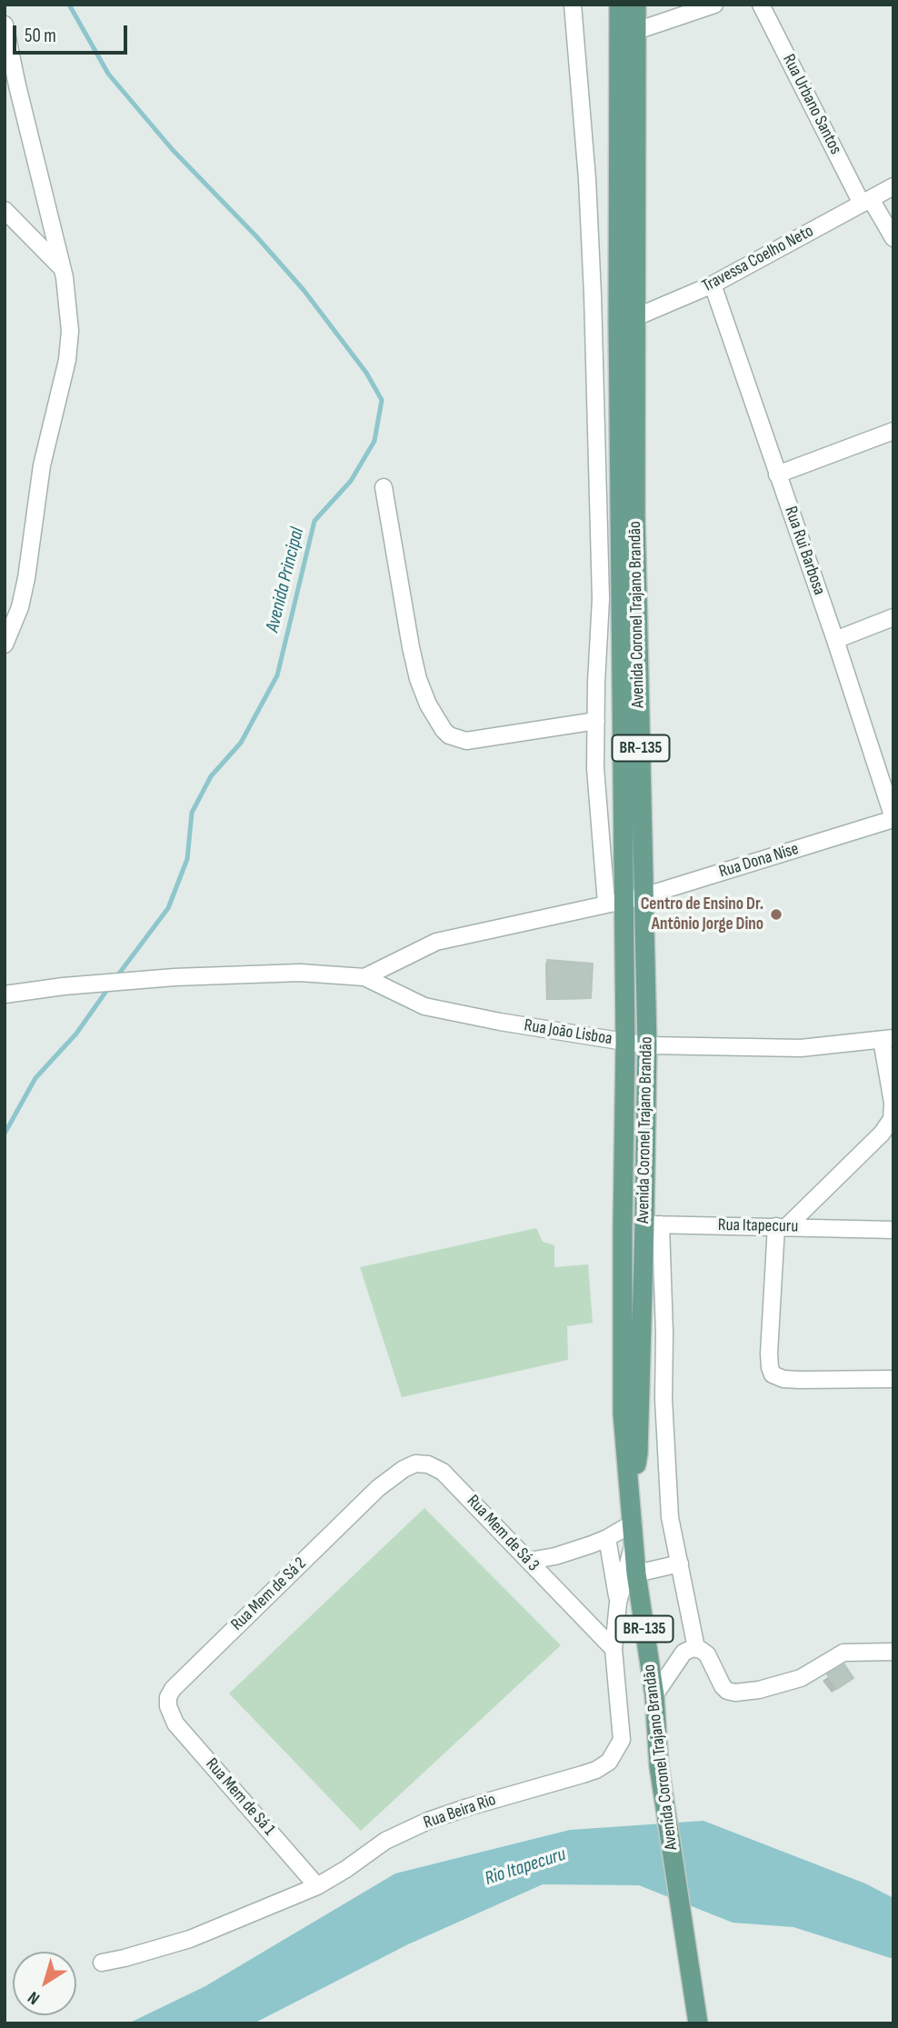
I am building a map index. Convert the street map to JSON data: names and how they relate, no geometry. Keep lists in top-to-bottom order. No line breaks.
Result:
{"streets":{"main road":["Avenida Coronel Trajano Brandão","BR-135"],"street":["Rua Urbano Santos","Travessa Coelho Neto","Rua Rui Barbosa","Rua Dona Nise","Rua João Lisboa","Rua Itapecuru","Rua Mem de Sá 3","Rua Mem de Sá 2","Rua Mem de Sá 1","Rua Beira Rio"]},"crossings":[["Rua Urbano Santos","Travessa Coelho Neto"],["Travessa Coelho Neto","Rua Rui Barbosa"],["Travessa Coelho Neto","Avenida Coronel Trajano Brandão"],["Rua Rui Barbosa","Rua Dona Nise"],["Avenida Coronel Trajano Brandão","Rua Dona Nise"],["Avenida Coronel Trajano Brandão","Rua João Lisboa"],["Avenida Coronel Trajano Brandão","Rua Itapecuru"],["Avenida Coronel Trajano Brandão","Rua Beira Rio"],["Rua Mem de Sá 3","Rua Mem de Sá 2"],["Rua Mem de Sá 3","Rua Beira Rio"],["Rua Mem de Sá 2","Rua Mem de Sá 1"],["Rua Mem de Sá 1","Rua Beira Rio"]],"water":["Avenida Principal","Rio Itapecuru"],"places":["Centro de Ensino Dr. Antônio Jorge Dino"],"scale_bar":"50 m","north":"bottom left"}
